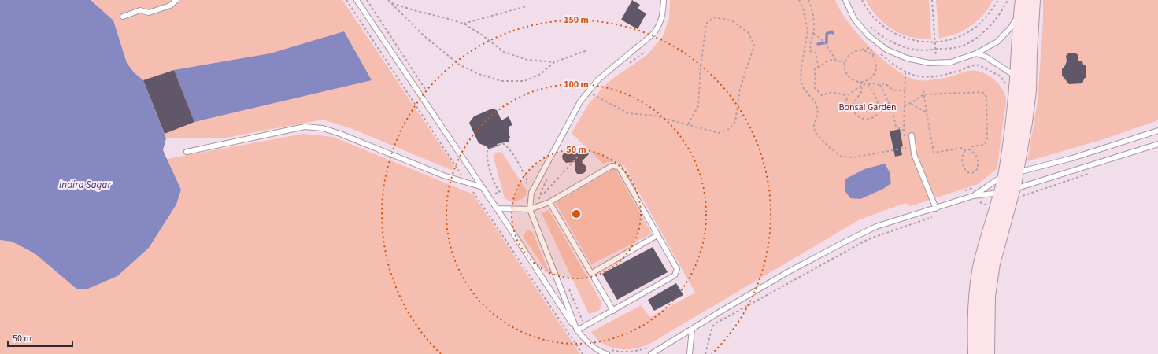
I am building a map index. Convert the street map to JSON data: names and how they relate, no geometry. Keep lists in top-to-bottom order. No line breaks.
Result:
{"water":["Indira Sagar"],"parks":["Bonsai Garden"],"scale_bar":"50 m","rings":["150 m","100 m","50 m"]}
